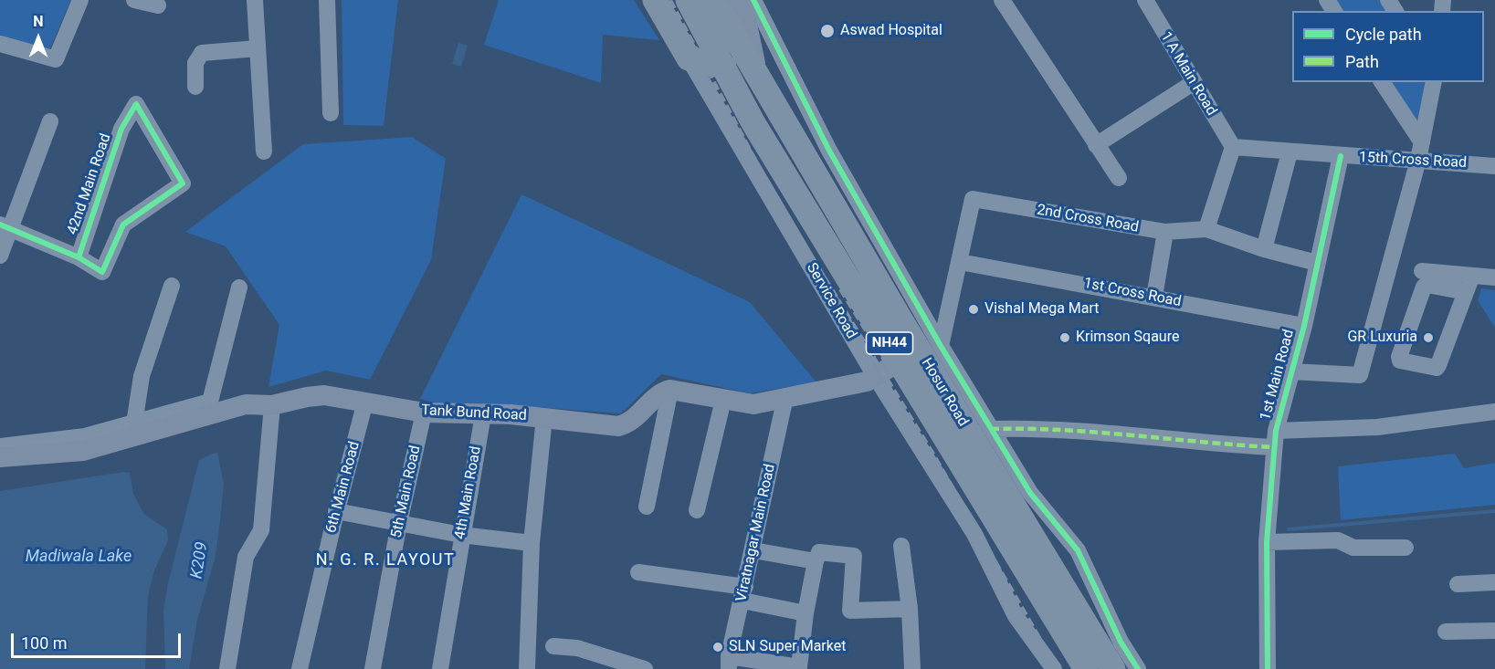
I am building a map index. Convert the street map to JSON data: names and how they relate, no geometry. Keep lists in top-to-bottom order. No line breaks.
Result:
{"streets":{"highway":["NH44","Hosur Road"],"main road":["Tank Bund Road"],"street":["1 A Main Road","15th Cross Road","42nd Main Road","2nd Cross Road","1st Cross Road","Service Road","1st Main Road","6th Main Road","5th Main Road","4th Main Road","Viratnagar Main Road"]},"crossings":[["1 A Main Road","15th Cross Road"],["15th Cross Road","1st Main Road"],["2nd Cross Road","1st Cross Road"],["2nd Cross Road","1st Main Road"],["1st Cross Road","1st Main Road"],["Tank Bund Road","6th Main Road"],["Tank Bund Road","5th Main Road"],["Tank Bund Road","4th Main Road"]],"districts":["N. G. R. LAYOUT"],"water":["Madiwala Lake","K209"],"places":["Aswad Hospital","Vishal Mega Mart","Krimson Sqaure","GR Luxuria","SLN Super Market"],"legend":["Cycle path","Path"],"scale_bar":"100 m","north":"top"}
